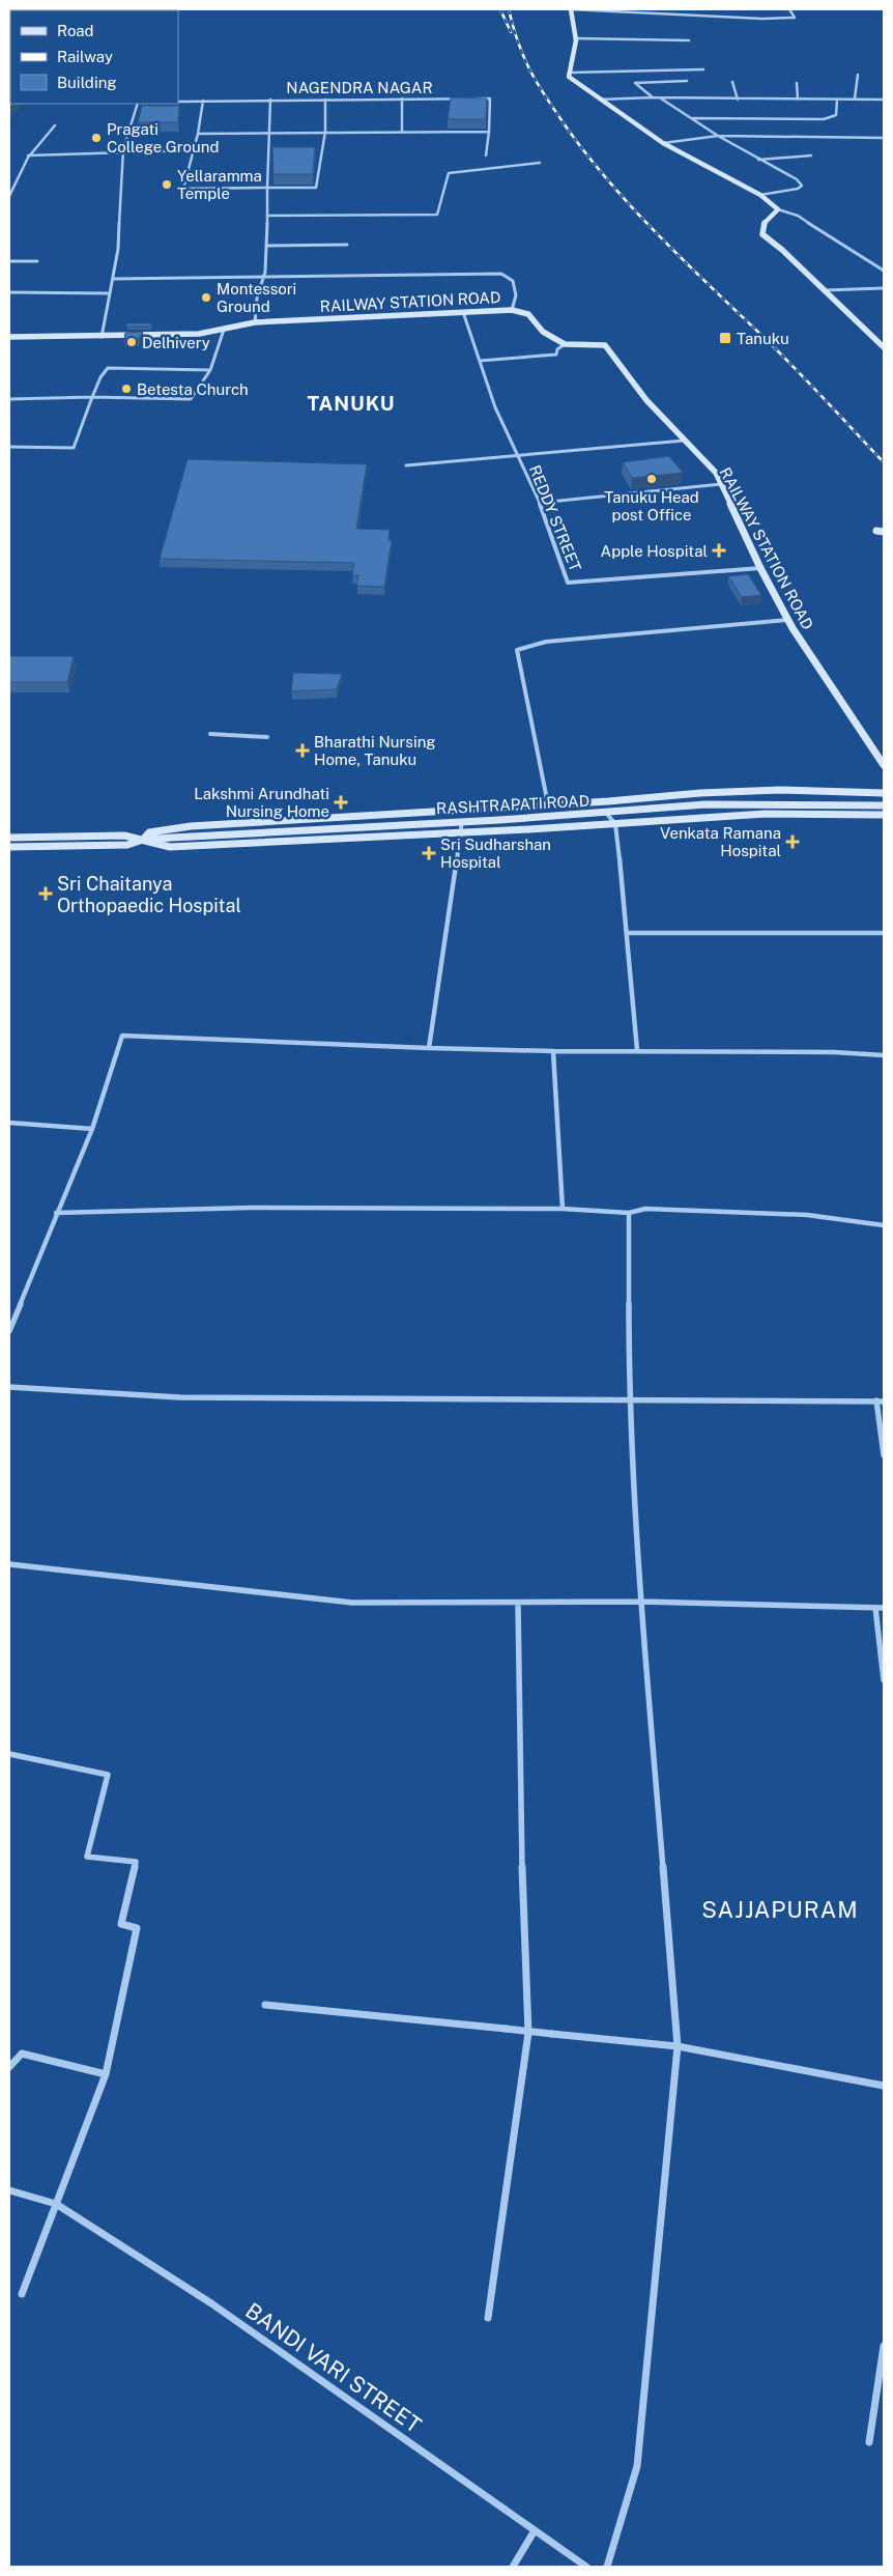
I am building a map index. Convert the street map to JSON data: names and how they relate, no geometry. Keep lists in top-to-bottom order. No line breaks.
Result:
{"streets":{"street":["NAGENDRA NAGAR","RAILWAY STATION ROAD","REDDY STREET","RASHTRAPATI ROAD","BANDI VARI STREET"]},"crossings":[["RAILWAY STATION ROAD","REDDY STREET"]],"districts":["TANUKU","SAJJAPURAM"],"places":{"other":["Pragati College Ground","Yellaramma Temple","Montessori Ground","Delhivery","Betesta Church","Tanuku Head post Office"],"transit":["Tanuku"],"health":["Apple Hospital","Bharathi Nursing Home, Tanuku","Lakshmi Arundhati Nursing Home","Venkata Ramana Hospital","Sri Sudharshan Hospital","Sri Chaitanya Orthopaedic Hospital"]},"legend":["Road","Railway","Building"]}
